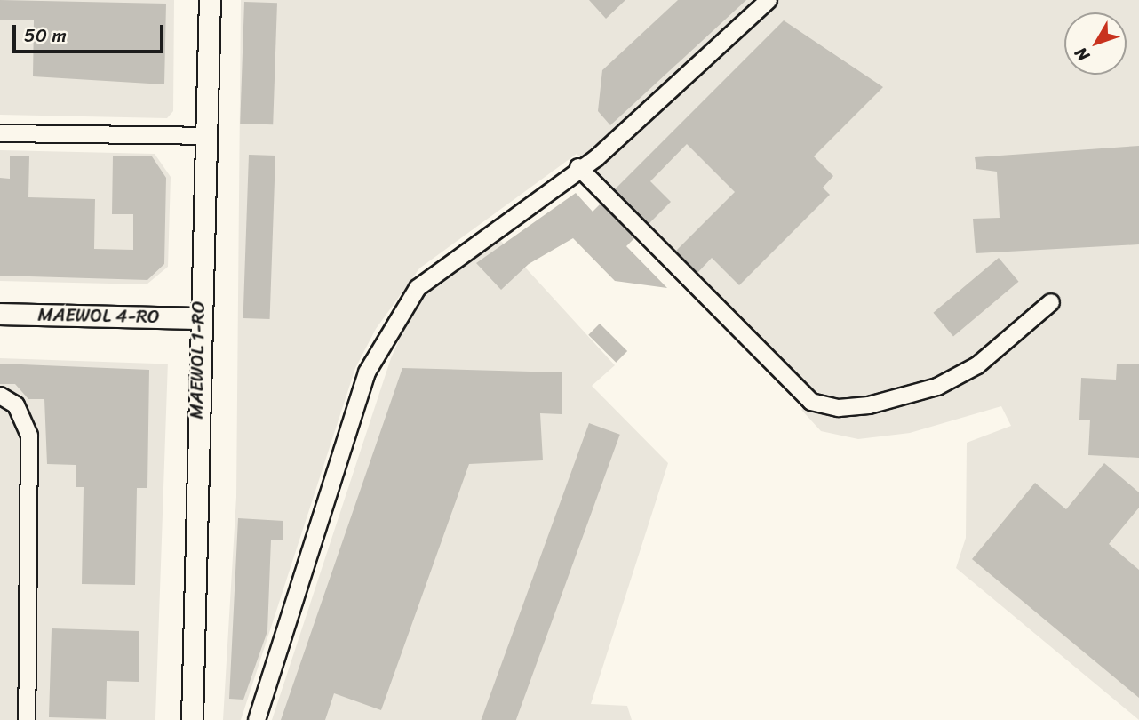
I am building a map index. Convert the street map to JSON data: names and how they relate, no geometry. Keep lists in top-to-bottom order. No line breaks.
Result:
{"streets":{"street":["MAEWOL 4-RO","MAEWOL 1-RO"]},"crossings":[["MAEWOL 4-RO","MAEWOL 1-RO"]],"scale_bar":"50 m","north":"bottom left"}
